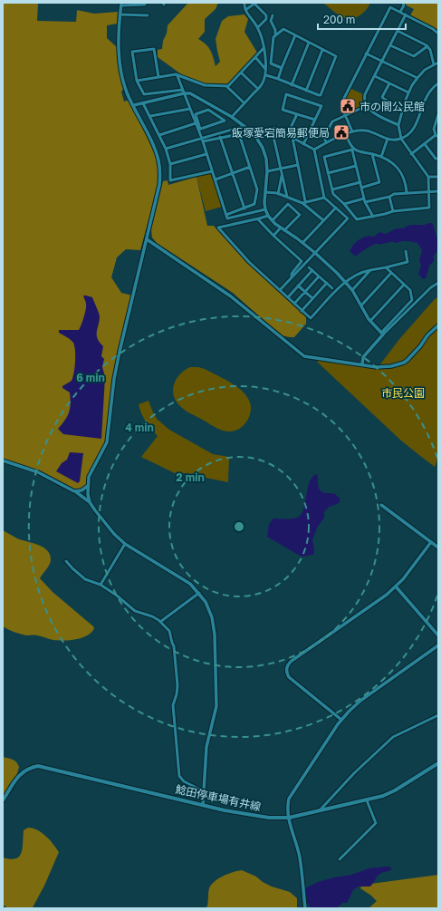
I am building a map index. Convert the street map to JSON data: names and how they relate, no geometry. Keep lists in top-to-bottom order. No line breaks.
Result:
{"streets":{"main road":["鯰田停車場有井線"]},"parks":["市民公園"],"places":{"public building":["市の間公民館","飯塚愛宕簡易郵便局"]},"scale_bar":"200 m","rings":["6 min","4 min","2 min"]}
